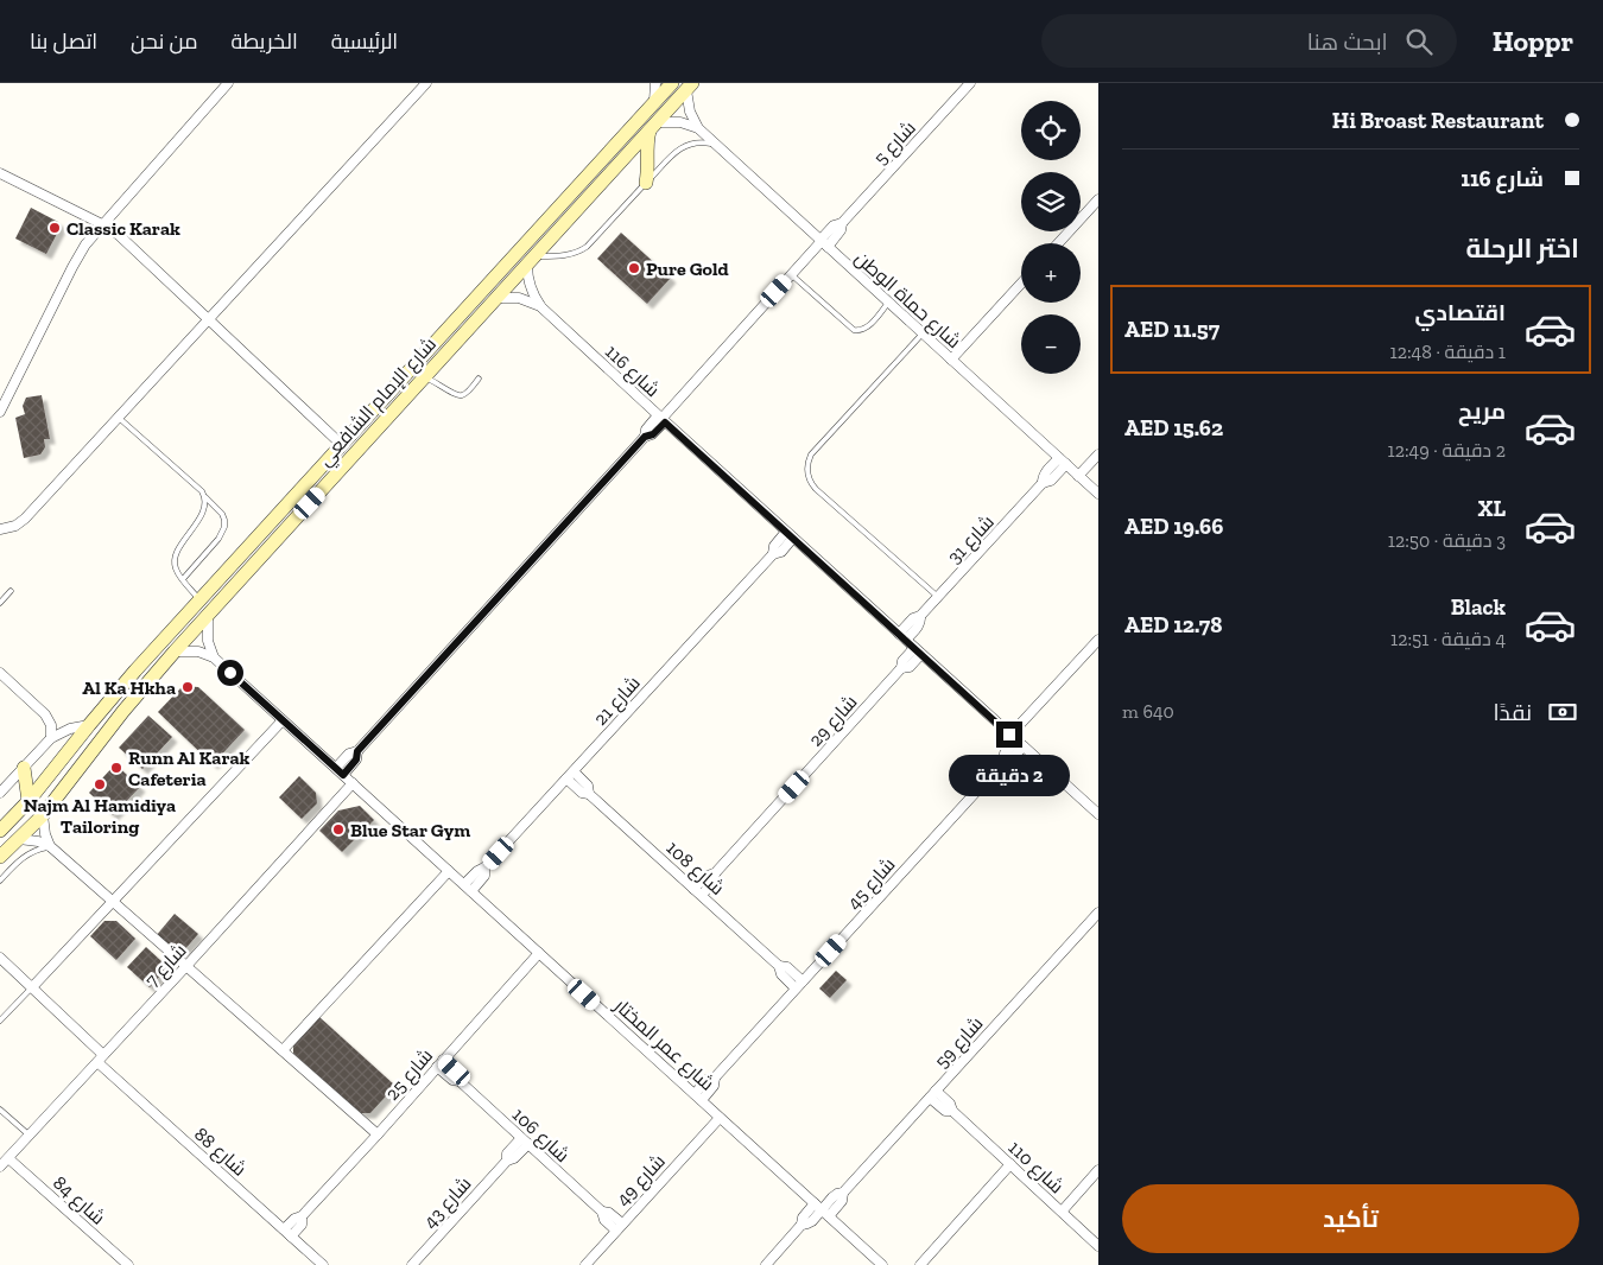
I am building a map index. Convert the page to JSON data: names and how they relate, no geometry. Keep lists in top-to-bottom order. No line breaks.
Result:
{"streets":{"street":["شارع 5","شارع حماة الوطن","شارع 116","شارع الإمام الشافعي","شارع 31","شارع 21","شارع 29","شارع 108","شارع 45","شارع 7","شارع 59","شارع عمر المختار","شارع 25","شارع 106","شارع 88","شارع 110","شارع 49","شارع 84","شارع 43"]},"crossings":[["شارع 5","شارع حماة الوطن"],["شارع 5","شارع 116"],["شارع 5","شارع عمر المختار"],["شارع حماة الوطن","شارع الإمام الشافعي"],["شارع حماة الوطن","شارع 31"],["شارع 116","شارع الإمام الشافعي"],["شارع 116","شارع 31"],["شارع 116","شارع 21"],["شارع 116","شارع 29"],["شارع 116","شارع 45"],["شارع 21","شارع 108"],["شارع 21","شارع عمر المختار"],["شارع 29","شارع 108"],["شارع 108","شارع 45"],["شارع 45","شارع عمر المختار"],["شارع 7","شارع عمر المختار"],["شارع 7","شارع 88"],["شارع 7","شارع 84"],["شارع 59","شارع عمر المختار"],["شارع 59","شارع 110"],["شارع عمر المختار","شارع 25"],["شارع عمر المختار","شارع 49"],["شارع 25","شارع 106"],["شارع 25","شارع 88"],["شارع 106","شارع 49"],["شارع 106","شارع 43"]],"places":["Classic Karak","Pure Gold","Al Ka Hkha","Runn Al Karak Cafeteria","Najm Al Hamidiya Tailoring","Blue Star Gym"],"page":{"header":"Hoppr","search":"ابحث هنا","nav":["الرئيسية","الخريطة","من نحن","اتصل بنا"],"banner":["Hi Broast Restaurant","شارع 116"],"map_buttons":["+","−"],"heading":"اختر الرحلة","list":[{"name":"اقتصادي","note":"1 دقيقة · 12:48","value":"AED 11.57"},{"name":"مريح","note":"2 دقيقة · 12:49","value":"AED 15.62"},{"name":"XL","note":"3 دقيقة · 12:50","value":"AED 19.66"},{"name":"Black","note":"4 دقيقة · 12:51","value":"AED 12.78"}],"pay":["نقدًا","640 m"],"bubble":"2 دقيقة","buttons":"تأكيد"}}
